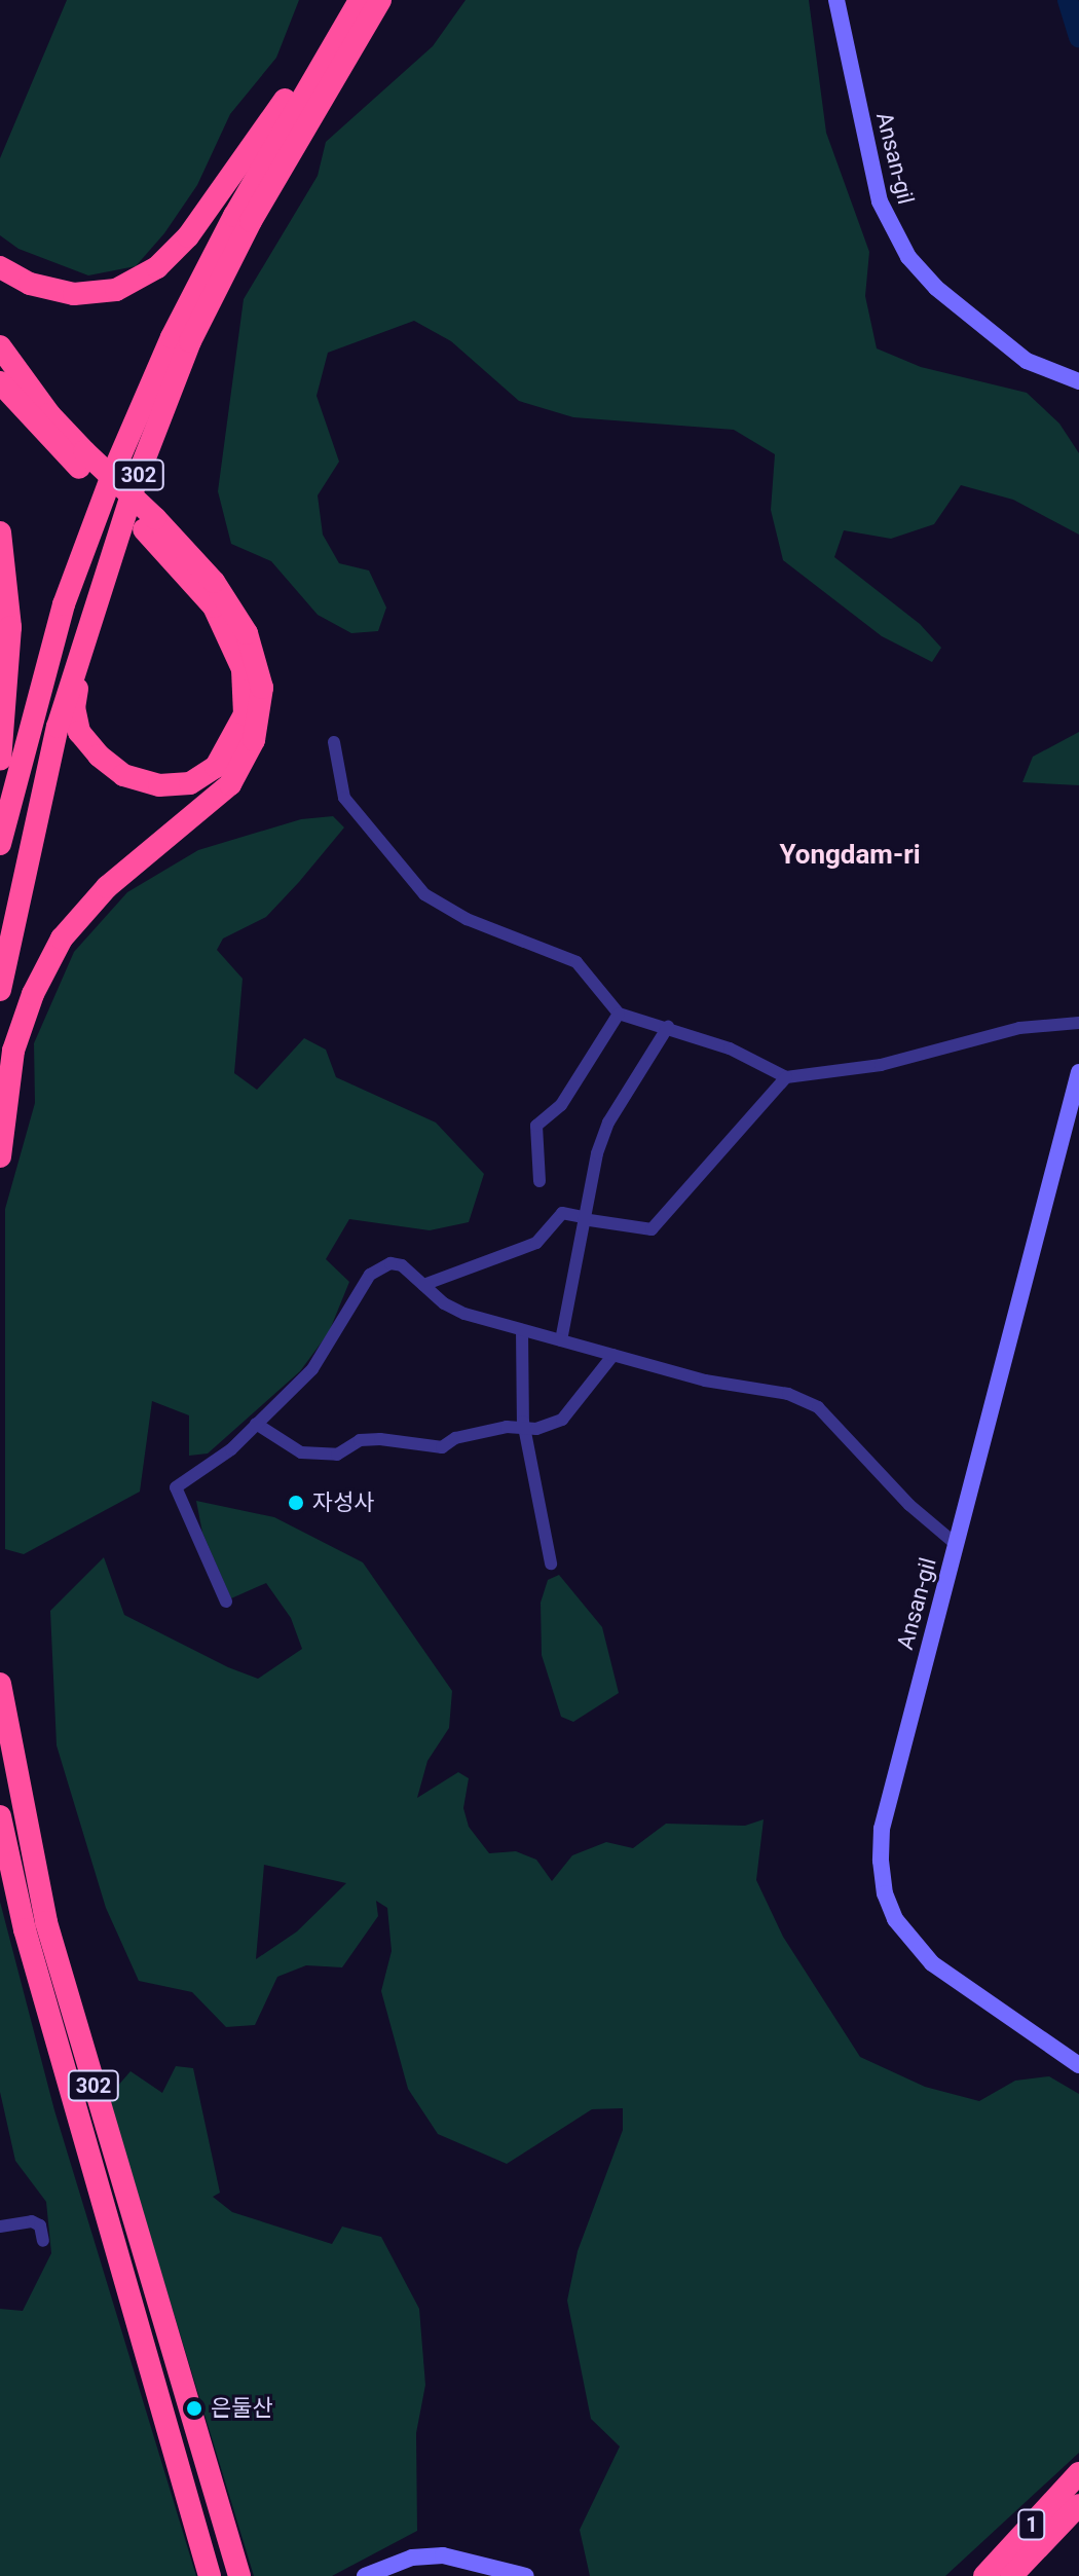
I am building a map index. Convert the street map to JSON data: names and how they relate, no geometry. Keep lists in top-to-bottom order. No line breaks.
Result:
{"streets":{"highway":["302","1"],"street":["Ansan-gil"]},"districts":["Yongdam-ri"],"places":["자성사","은둘산"]}
